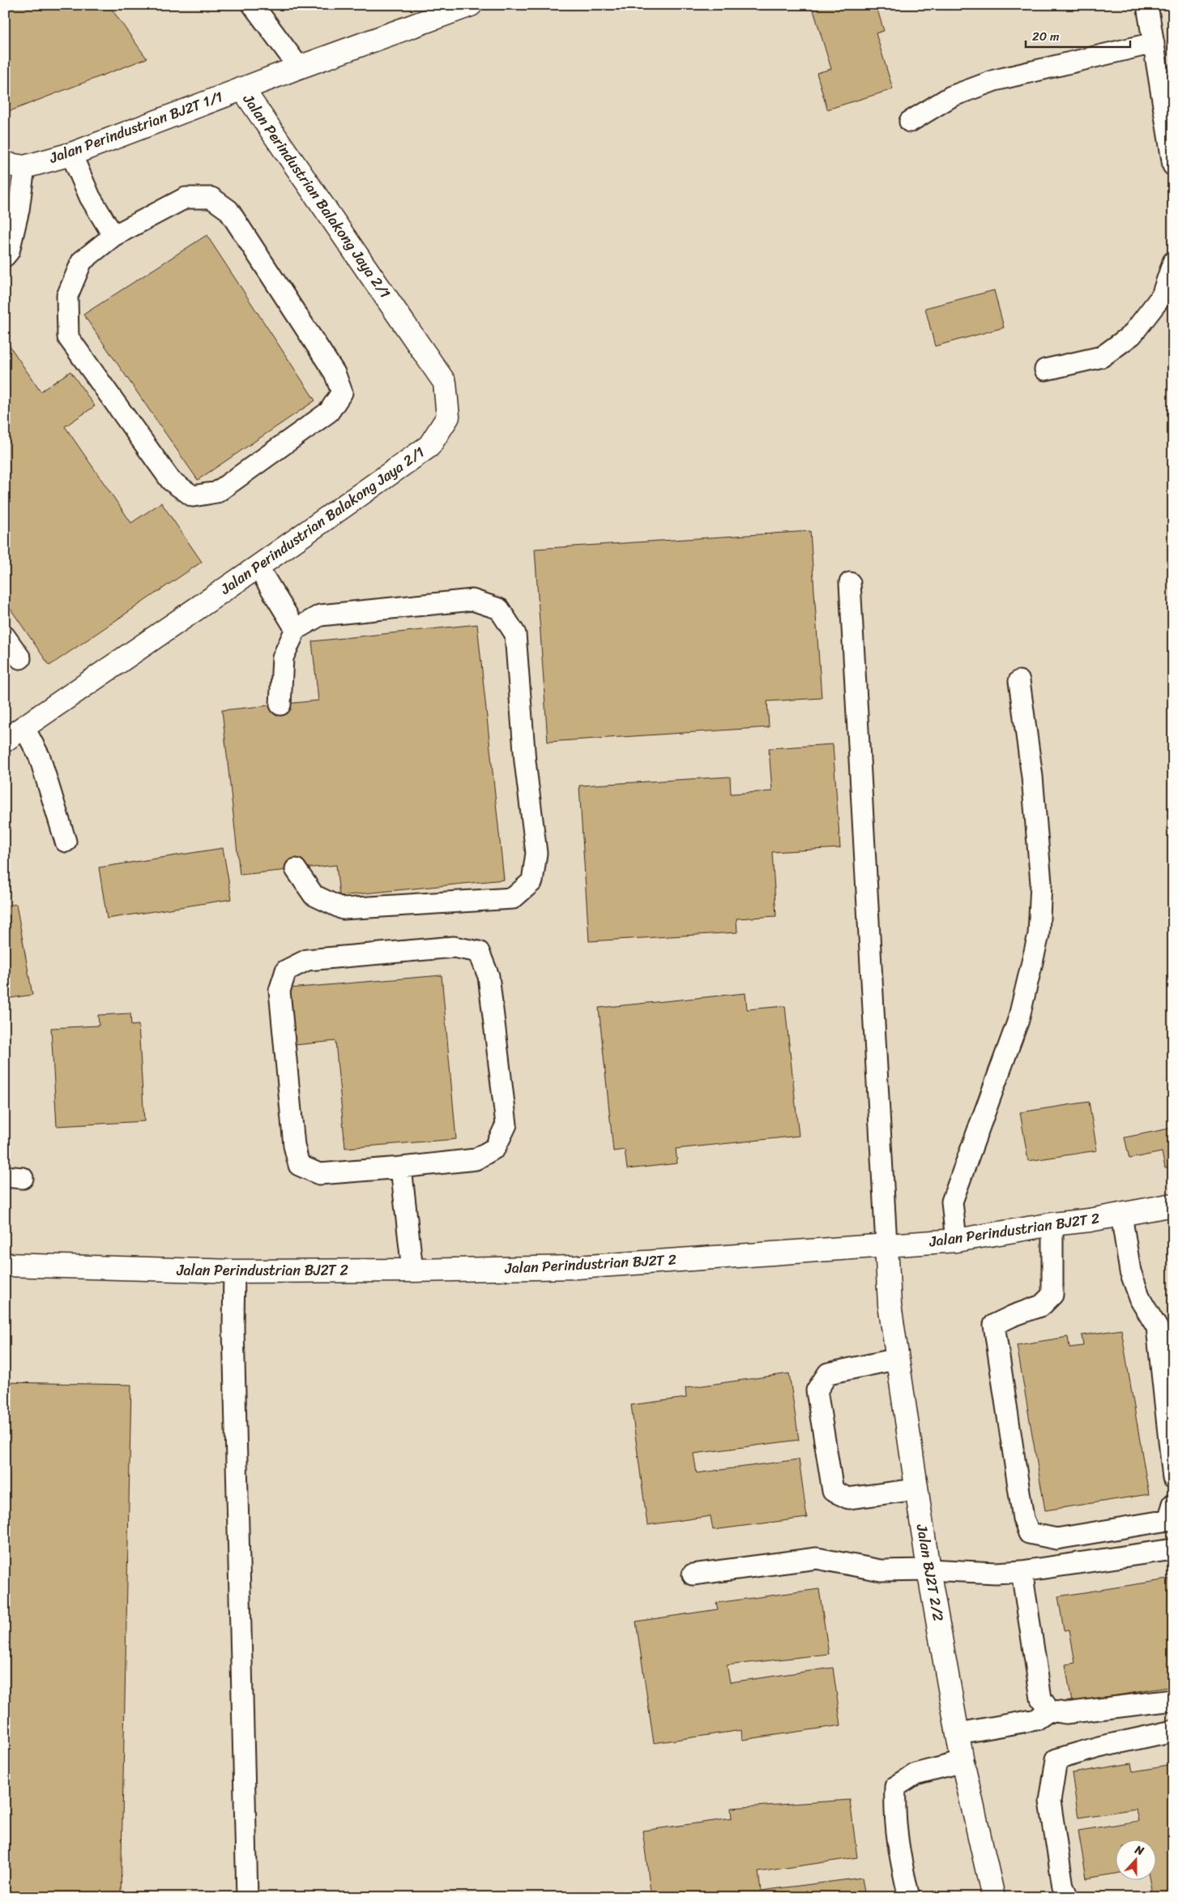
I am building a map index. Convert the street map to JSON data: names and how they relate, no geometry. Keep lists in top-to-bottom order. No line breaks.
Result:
{"streets":{"street":["Jalan Perindustrian BJ2T 1/1","Jalan Perindustrian Balakong Jaya 2/1","Jalan Perindustrian BJ2T 2","Jalan BJ2T 2/2"]},"crossings":[["Jalan Perindustrian BJ2T 1/1","Jalan Perindustrian Balakong Jaya 2/1"],["Jalan Perindustrian BJ2T 2","Jalan BJ2T 2/2"]],"scale_bar":"20 m","north":"top"}
